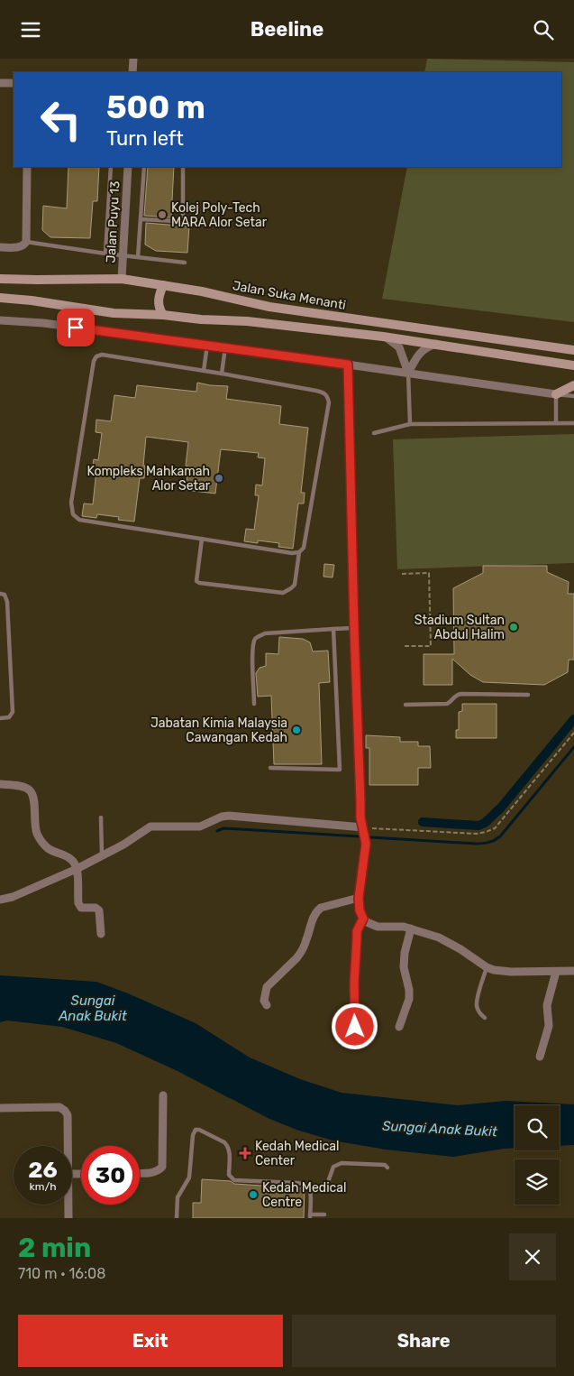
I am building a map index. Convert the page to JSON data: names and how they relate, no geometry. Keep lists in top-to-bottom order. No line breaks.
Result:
{"streets":{"main road":["Jalan Suka Menanti"],"street":["Jalan Puyu 13"]},"crossings":[["Jalan Puyu 13","Jalan Suka Menanti"]],"water":["Sungai Anak Bukit"],"places":{"other":["Kolej Poly-Tech MARA Alor Setar","Kompleks Mahkamah Alor Setar","Stadium Sultan Abdul Halim","Jabatan Kimia Malaysia Cawangan Kedah","Kedah Medical Centre"],"health":["Kedah Medical Center"]},"page":{"header":"Beeline","turn":["500 m","Turn left"],"speed":"26 km/h","limit":"30","heading":["2 min","710 m · 16:08"],"buttons":["Exit","Share"]}}
